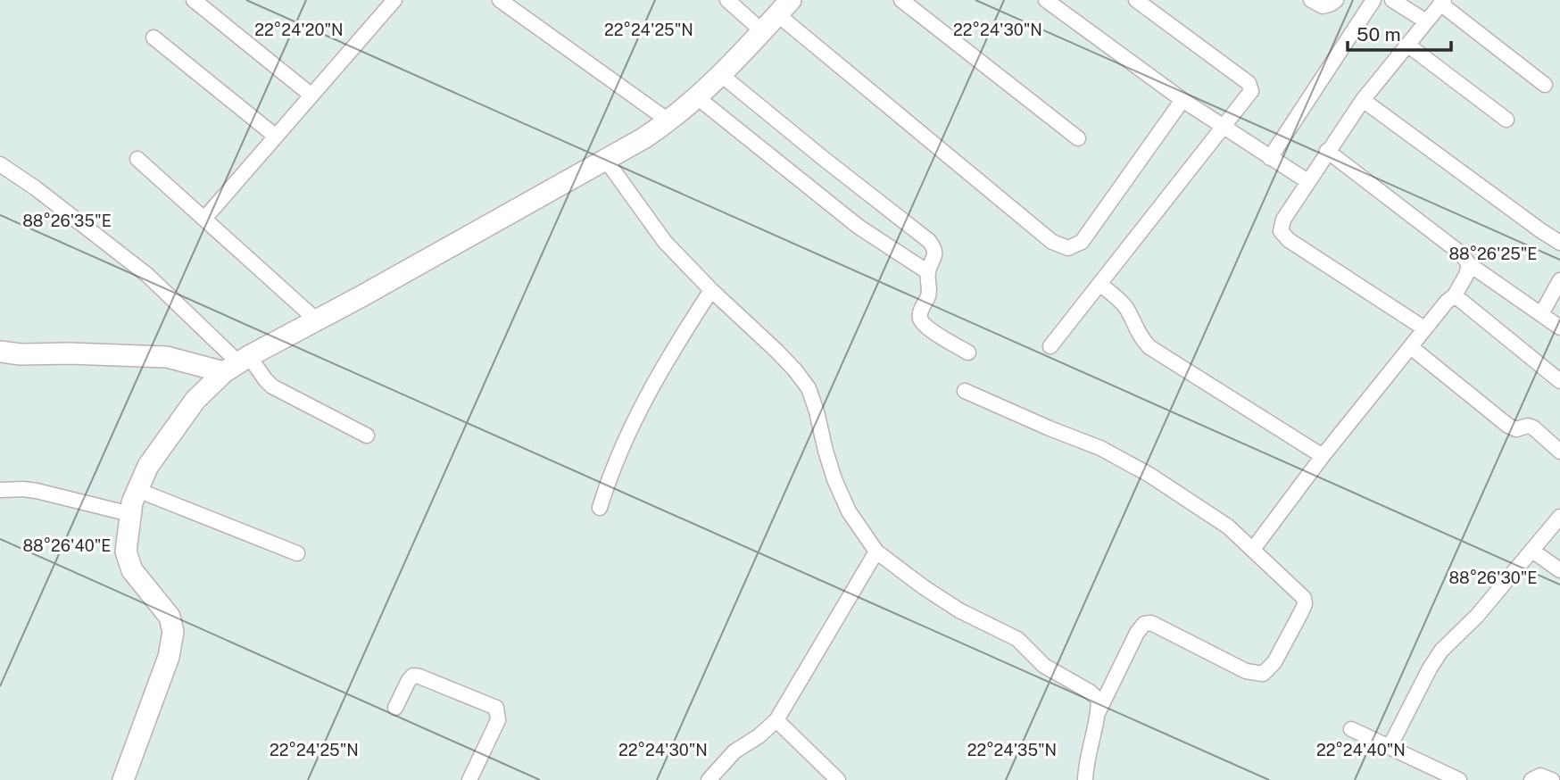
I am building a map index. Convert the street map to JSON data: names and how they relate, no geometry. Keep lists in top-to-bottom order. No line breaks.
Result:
{"scale_bar":"50 m","coordinates":["22°24'20\"N","22°24'25\"N","22°24'30\"N","88°26'35\"E","88°26'25\"E","88°26'40\"E","88°26'30\"E","22°24'35\"N","22°24'40\"N"]}
